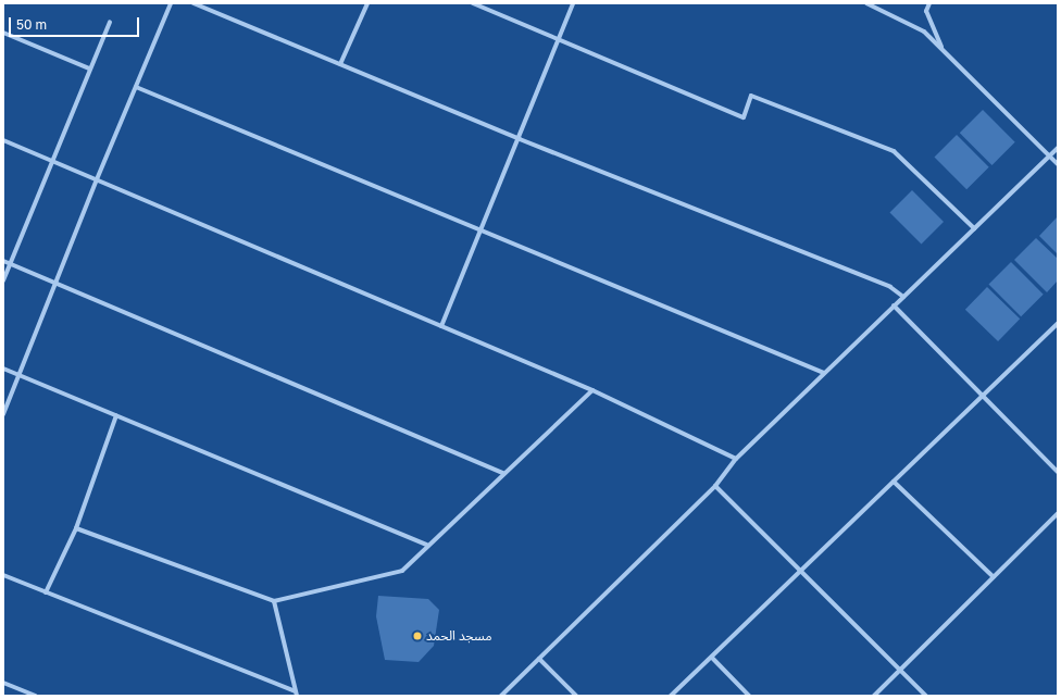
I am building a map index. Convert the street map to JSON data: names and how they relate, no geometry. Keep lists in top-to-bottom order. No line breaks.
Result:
{"places":["مسجد الحمد"],"scale_bar":"50 m"}
